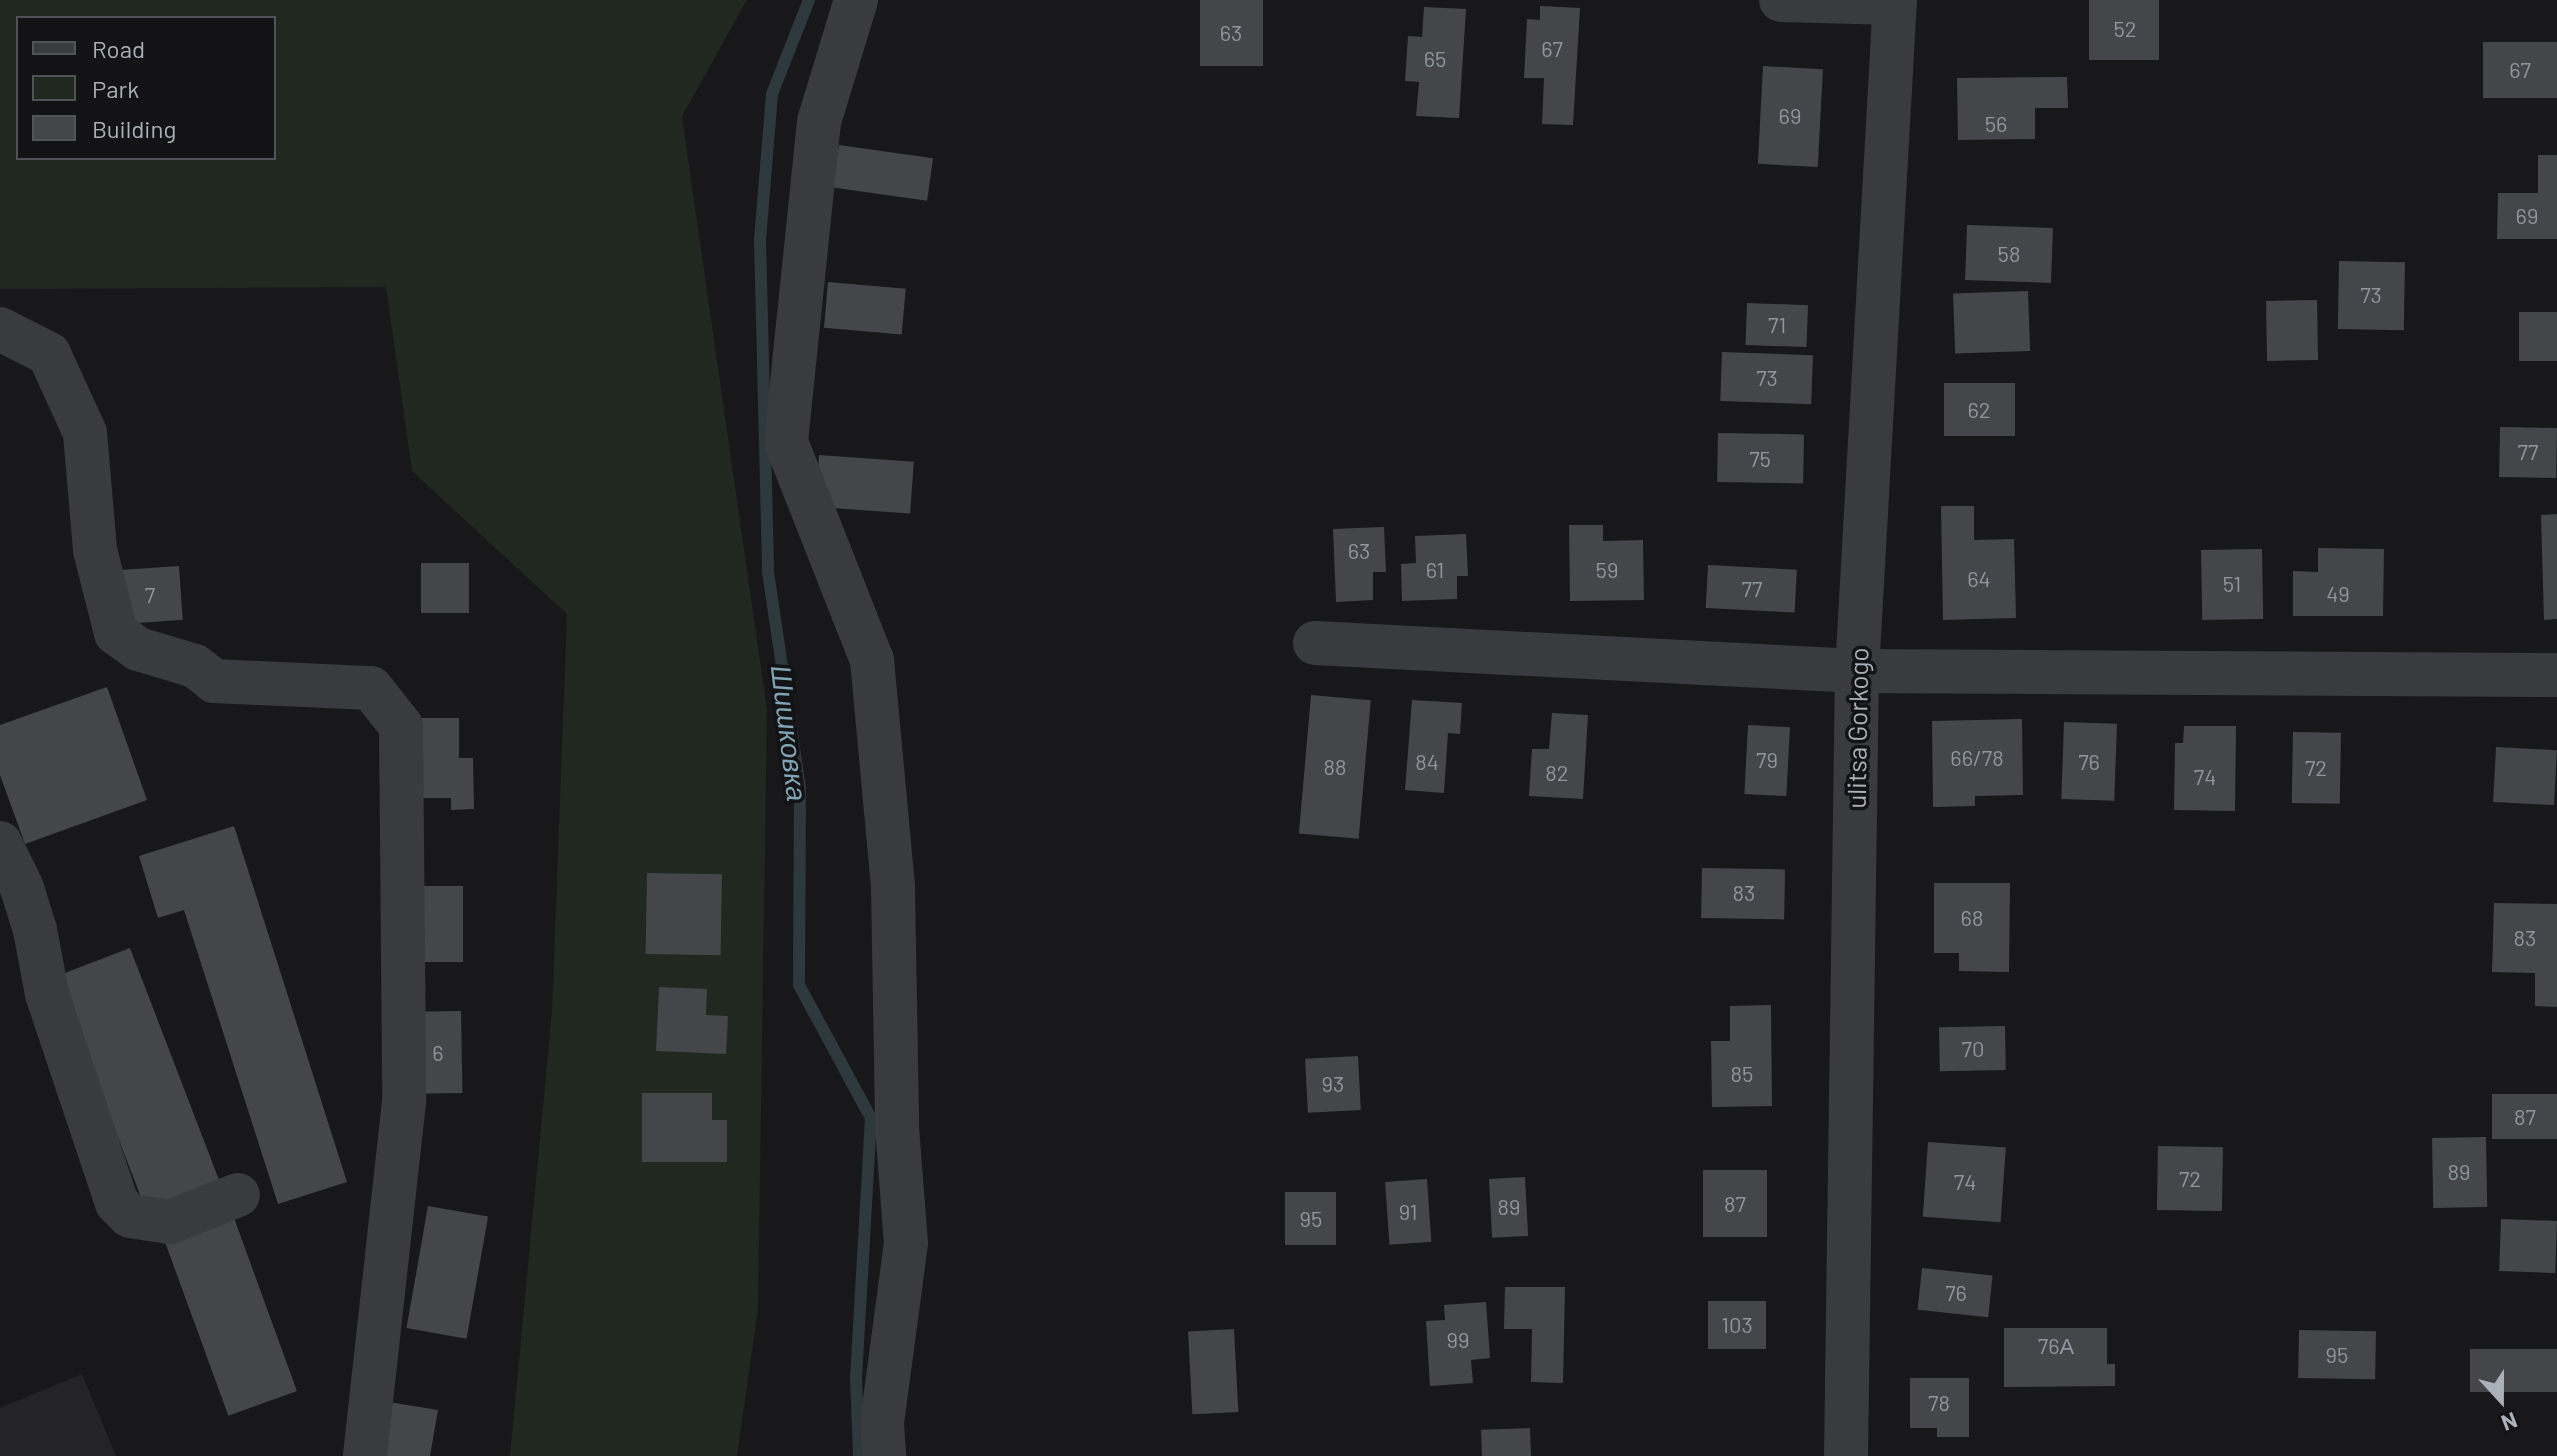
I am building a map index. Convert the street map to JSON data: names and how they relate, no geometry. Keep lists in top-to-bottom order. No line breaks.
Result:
{"streets":{"street":["ulitsa Gorkogo"]},"water":["Шишковка"],"house_numbers":["52","63","67","65","67","69","56","69","58","73","71","73","62","77","75","63","61","59","64","51","77","49","7","66/78","79","84","76","88","72","82","74","83","68","83","70","6","85","93","87","89","72","74","87","89","91","95","76","103","99","76А","95","78"],"legend":["Road","Park","Building"],"north":"bottom"}
